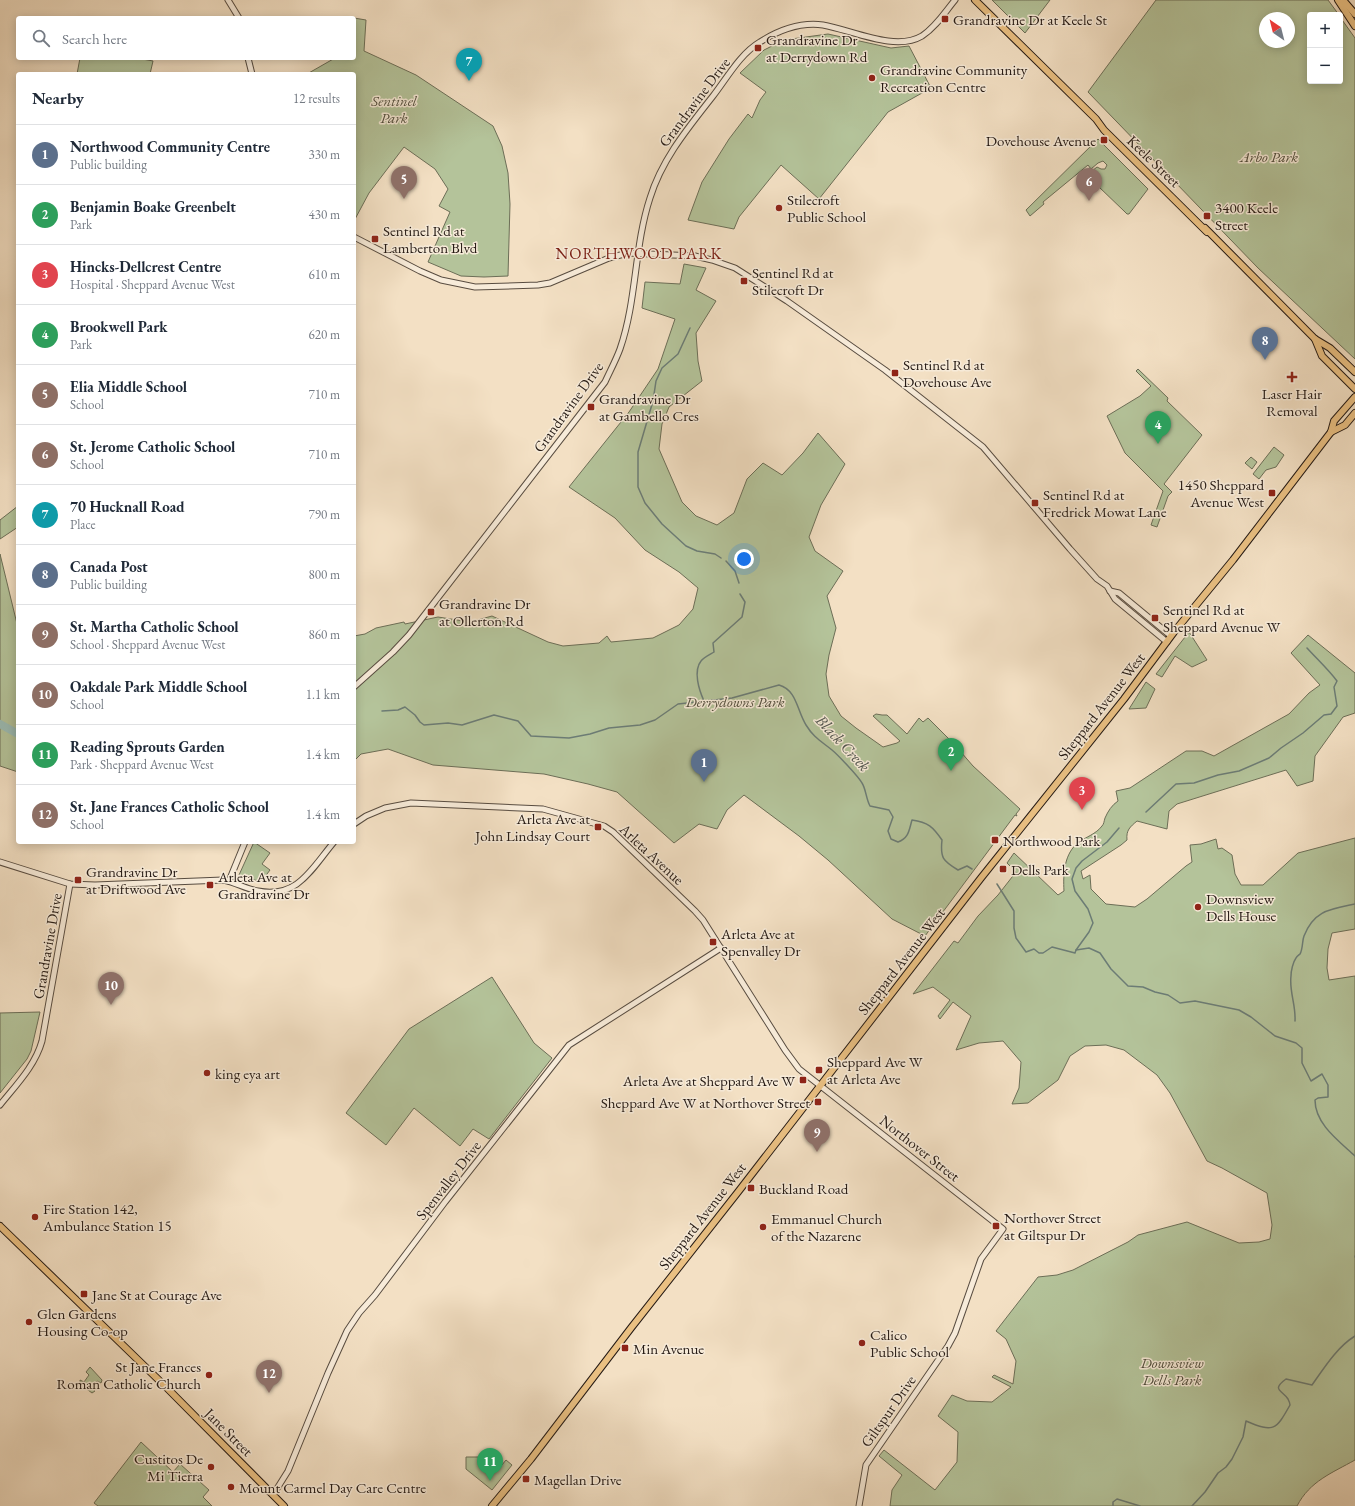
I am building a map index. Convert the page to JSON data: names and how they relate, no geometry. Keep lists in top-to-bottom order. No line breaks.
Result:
{"streets":{"main road":["Keele Street","Sheppard Avenue West","Jane Street"],"street":["Grandravine Drive","Arleta Avenue","Northover Street","Spenvalley Drive","Giltspur Drive"]},"crossings":[["Sheppard Avenue West","Arleta Avenue"],["Sheppard Avenue West","Northover Street"],["Arleta Avenue","Northover Street"],["Arleta Avenue","Spenvalley Drive"],["Northover Street","Giltspur Drive"],["Spenvalley Drive","Jane Street"]],"districts":["NORTHWOOD PARK"],"water":["Black Creek"],"parks":["Sentinel Park","Arbo Park","Derrydowns Park","Downsview Dells Park"],"places":{"transit":["Grandravine Dr at Keele St","Grandravine Dr at Derrydown Rd","Dovehouse Avenue","3400 Keele Street","Sentinel Rd at Lamberton Blvd","Sentinel Rd at Stilecroft Dr","Sentinel Rd at Dovehouse Ave","Grandravine Dr at Gambello Cres","1450 Sheppard Avenue West","Sentinel Rd at Fredrick Mowat Lane","Grandravine Dr at Ollerton Rd","Sentinel Rd at Sheppard Avenue W","Arleta Ave at John Lindsay Court","Northwood Park","Dells Park","Grandravine Dr at Driftwood Ave","Arleta Ave at Grandravine Dr","Arleta Ave at Spenvalley Dr","Sheppard Ave W at Arleta Ave","Arleta Ave at Sheppard Ave W","Sheppard Ave W at Northover Street","Buckland Road","Northover Street at Giltspur Dr","Jane St at Courage Ave","Min Avenue","Magellan Drive"],"other":["Grandravine Community Recreation Centre","Stilecroft Public School","Downsview Dells House","king eya art","Fire Station 142, Ambulance Station 15","Emmanuel Church of the Nazarene","Glen Gardens Housing Co-op","Calico Public School","St Jane Frances Roman Catholic Church","Custitos De Mi Tierra","Mount Carmel Day Care Centre"],"health":["Laser Hair Removal"]},"north":"top left","page":{"map_buttons":["+","−"],"search":"Search here","pins":["7","5","6","8","4","2","1","3","10","9","12","11"],"heading":["Nearby","12 results"],"list":[{"mark":"1","name":"Northwood Community Centre","note":"Public building","value":"330 m"},{"mark":"2","name":"Benjamin Boake Greenbelt","note":"Park","value":"430 m"},{"mark":"3","name":"Hincks-Dellcrest Centre","note":"Hospital · Sheppard Avenue West","value":"610 m"},{"mark":"4","name":"Brookwell Park","note":"Park","value":"620 m"},{"mark":"5","name":"Elia Middle School","note":"School","value":"710 m"},{"mark":"6","name":"St. Jerome Catholic School","note":"School","value":"710 m"},{"mark":"7","name":"70 Hucknall Road","note":"Place","value":"790 m"},{"mark":"8","name":"Canada Post","note":"Public building","value":"800 m"},{"mark":"9","name":"St. Martha Catholic School","note":"School · Sheppard Avenue West","value":"860 m"},{"mark":"10","name":"Oakdale Park Middle School","note":"School","value":"1.1 km"},{"mark":"11","name":"Reading Sprouts Garden","note":"Park · Sheppard Avenue West","value":"1.4 km"},{"mark":"12","name":"St. Jane Frances Catholic School","note":"School","value":"1.4 km"}]}}
